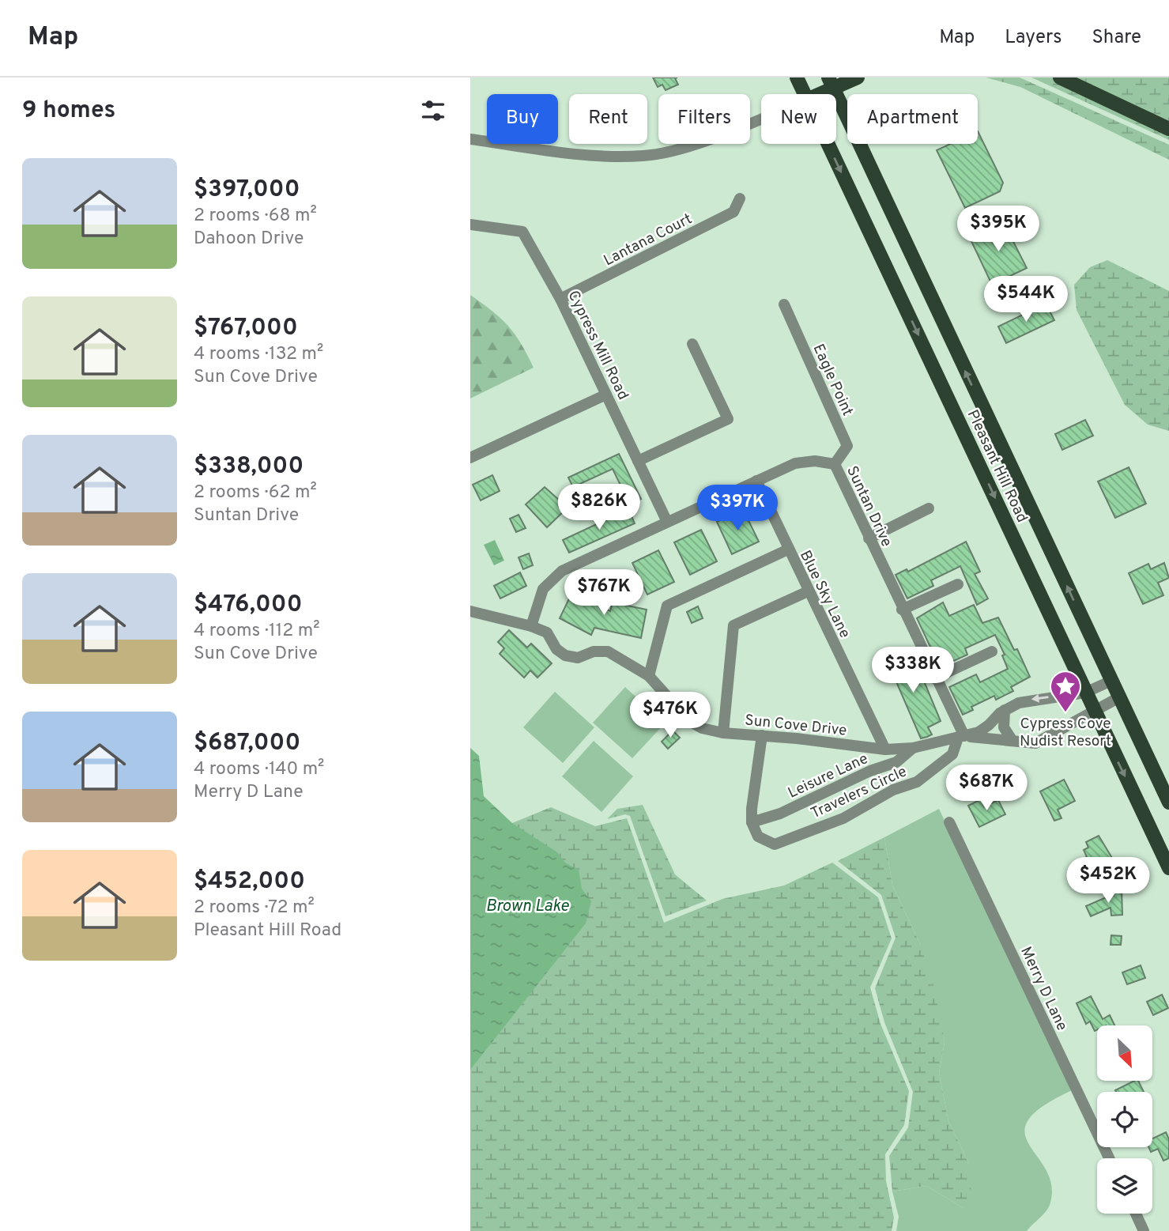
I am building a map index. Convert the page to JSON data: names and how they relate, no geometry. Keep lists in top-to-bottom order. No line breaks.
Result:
{"streets":{"main road":["Pleasant Hill Road"],"street":["Lantana Court","Cypress Mill Road","Eagle Point","Suntan Drive","Blue Sky Lane","Sun Cove Drive","Leisure Lane","Travelers Circle","Merry D Lane"]},"crossings":[["Lantana Court","Cypress Mill Road"],["Cypress Mill Road","Suntan Drive"],["Eagle Point","Suntan Drive"],["Pleasant Hill Road","Sun Cove Drive"],["Suntan Drive","Blue Sky Lane"],["Suntan Drive","Sun Cove Drive"],["Suntan Drive","Travelers Circle"],["Blue Sky Lane","Sun Cove Drive"],["Sun Cove Drive","Leisure Lane"],["Sun Cove Drive","Travelers Circle"],["Leisure Lane","Travelers Circle"]],"water":["Brown Lake"],"places":{"place":["Cypress Cove Nudist Resort"]},"north":"bottom right","page":{"header":"Map","nav":["Map","Layers","Share"],"heading":"9 homes","chip":["Buy","Rent","Filters","New","Apartment"],"list":[{"name":"$397,000","note":"2 rooms · 68 m² · Dahoon Drive"},{"name":"$767,000","note":"4 rooms · 132 m² · Sun Cove Drive"},{"name":"$338,000","note":"2 rooms · 62 m² · Suntan Drive"},{"name":"$476,000","note":"4 rooms · 112 m² · Sun Cove Drive"},{"name":"$687,000","note":"4 rooms · 140 m² · Merry D Lane"},{"name":"$452,000","note":"2 rooms · 72 m² · Pleasant Hill Road"}],"price":["$395K","$544K","$826K","$397K","$767K","$338K","$476K","$687K","$452K"]}}
